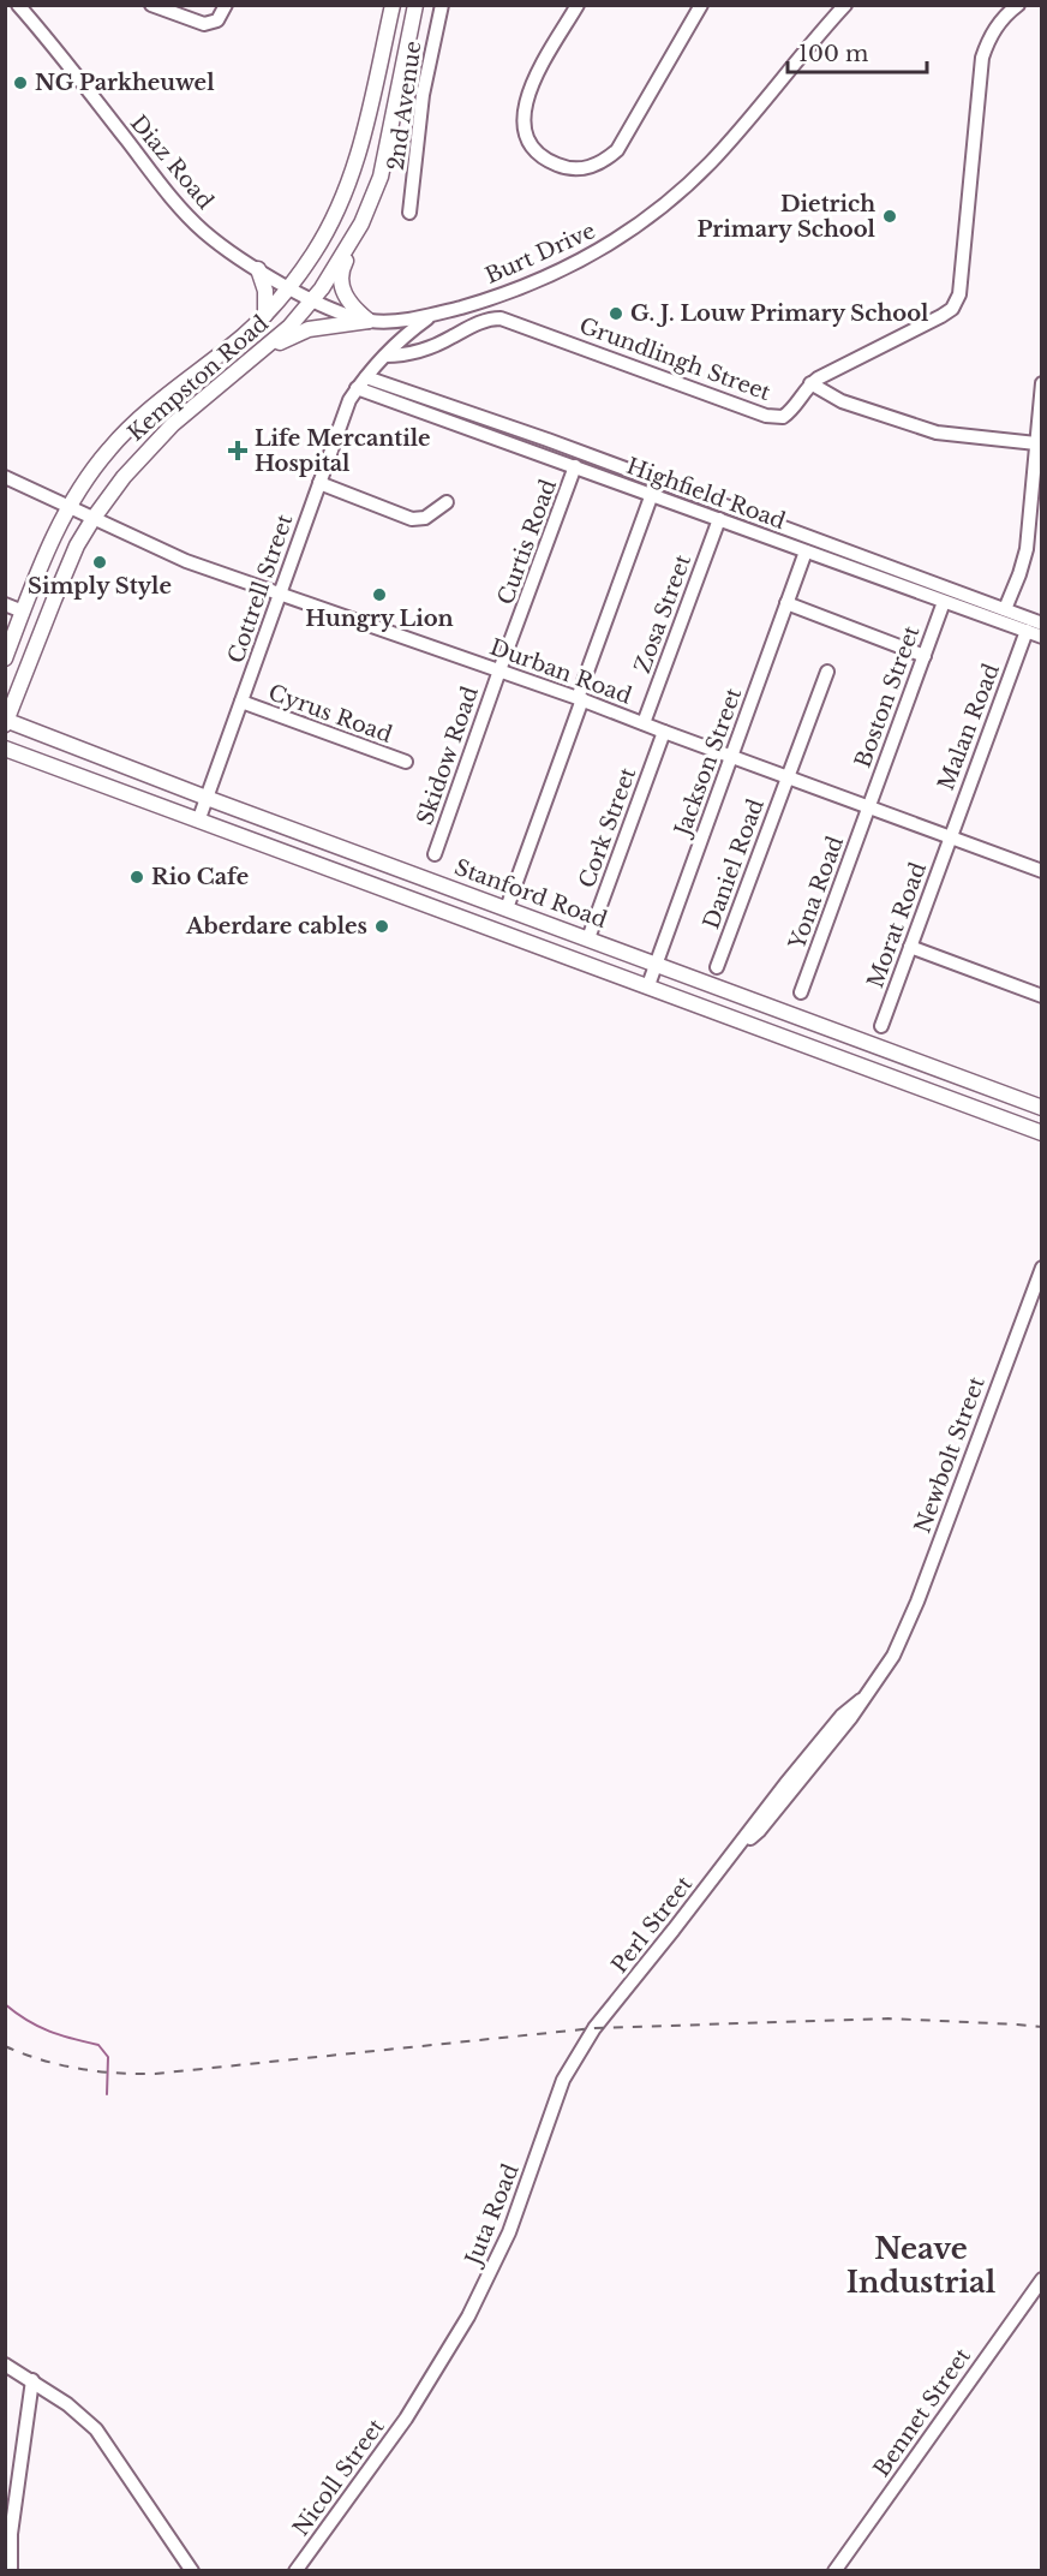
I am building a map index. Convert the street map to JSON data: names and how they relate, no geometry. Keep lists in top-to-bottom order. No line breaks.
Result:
{"streets":{"main road":["Kempston Road","Stanford Road"],"street":["2nd Avenue","Diaz Road","Burt Drive","Grundlingh Street","Highfield Road","Curtis Road","Cottrell Street","Zosa Street","Durban Road","Boston Street","Cyrus Road","Malan Road","Skidow Road","Jackson Street","Cork Street","Daniel Road","Yona Road","Morat Road","Newbolt Street","Perl Street","Juta Road","Bennet Street","Nicoll Street"]},"crossings":[["Diaz Road","Burt Drive"],["Diaz Road","Kempston Road"],["Burt Drive","Kempston Road"],["Burt Drive","Cottrell Street"],["Grundlingh Street","Cottrell Street"],["Kempston Road","Durban Road"],["Kempston Road","Stanford Road"],["Highfield Road","Curtis Road"],["Highfield Road","Cottrell Street"],["Highfield Road","Zosa Street"],["Highfield Road","Boston Street"],["Highfield Road","Malan Road"],["Highfield Road","Jackson Street"],["Curtis Road","Durban Road"],["Curtis Road","Skidow Road"],["Cottrell Street","Durban Road"],["Cottrell Street","Cyrus Road"],["Cottrell Street","Stanford Road"],["Zosa Street","Durban Road"],["Durban Road","Boston Street"],["Durban Road","Malan Road"],["Durban Road","Skidow Road"],["Durban Road","Jackson Street"],["Durban Road","Cork Street"],["Durban Road","Daniel Road"],["Durban Road","Yona Road"],["Durban Road","Morat Road"],["Boston Street","Yona Road"],["Malan Road","Morat Road"],["Jackson Street","Stanford Road"],["Cork Street","Stanford Road"],["Newbolt Street","Perl Street"],["Perl Street","Juta Road"],["Juta Road","Nicoll Street"]],"districts":["Neave Industrial"],"places":{"other":["NG Parkheuwel","Dietrich Primary School","G. J. Louw Primary School","Simply Style","Hungry Lion","Rio Cafe","Aberdare cables"],"health":["Life Mercantile Hospital"]},"scale_bar":"100 m"}
